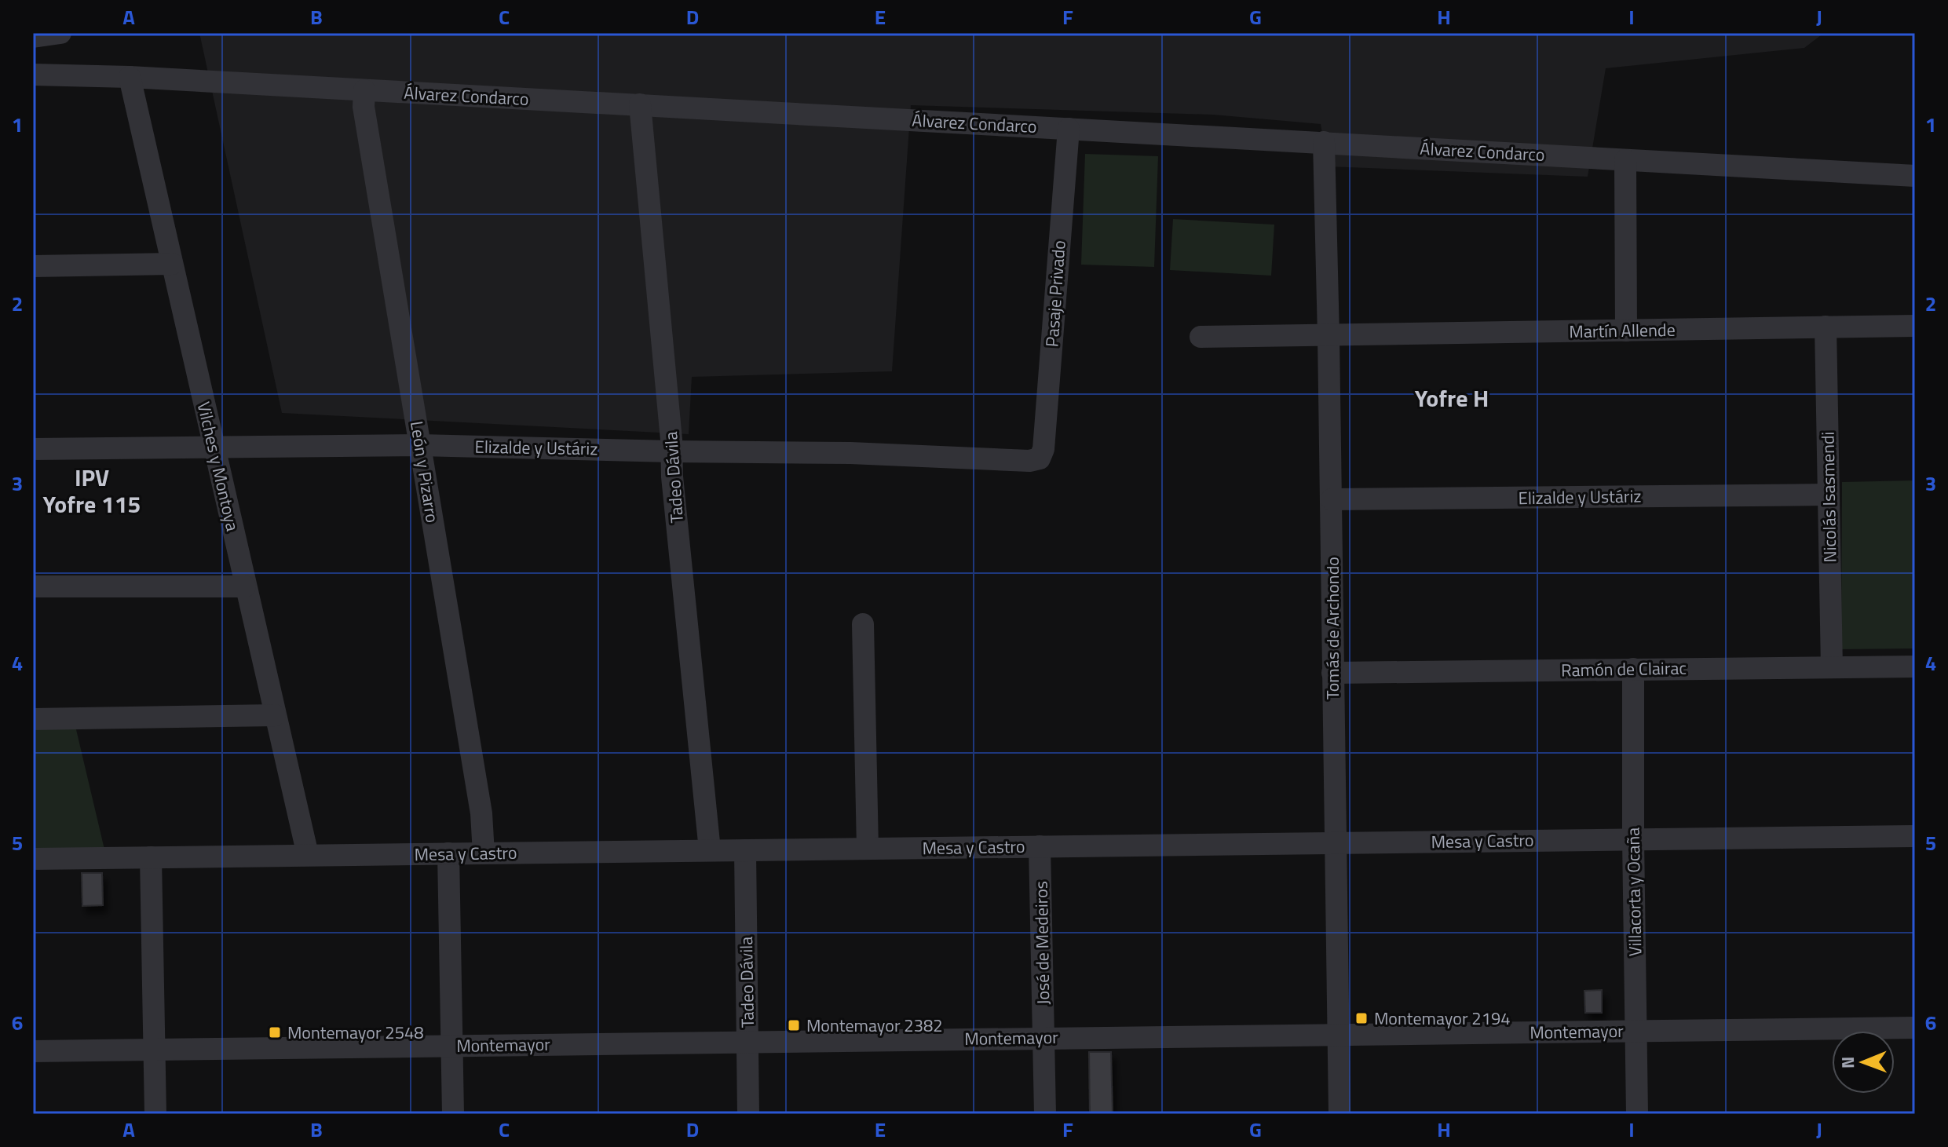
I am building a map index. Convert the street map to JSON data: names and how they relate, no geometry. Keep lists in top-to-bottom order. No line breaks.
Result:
{"streets":{"street":["Álvarez Condarco","Pasaje Privado","Martín Allende","Elizalde y Ustáriz","Vilches y Montoya","León y Pizarro","Tadeo Dávila","Nicolás Isasmendi","Tomás de Archondo","Ramón de Clairac","Mesa y Castro","Villacorta y Ocaña","José de Medeiros","Montemayor"]},"crossings":[["Álvarez Condarco","Pasaje Privado"],["Álvarez Condarco","Vilches y Montoya"],["Álvarez Condarco","León y Pizarro"],["Álvarez Condarco","Tadeo Dávila"],["Álvarez Condarco","Tomás de Archondo"],["Pasaje Privado","Elizalde y Ustáriz"],["Martín Allende","Nicolás Isasmendi"],["Martín Allende","Tomás de Archondo"],["Elizalde y Ustáriz","Vilches y Montoya"],["Elizalde y Ustáriz","León y Pizarro"],["Elizalde y Ustáriz","Tadeo Dávila"],["Elizalde y Ustáriz","Nicolás Isasmendi"],["Elizalde y Ustáriz","Tomás de Archondo"],["Vilches y Montoya","Mesa y Castro"],["León y Pizarro","Mesa y Castro"],["Tadeo Dávila","Mesa y Castro"],["Tadeo Dávila","Montemayor"],["Nicolás Isasmendi","Ramón de Clairac"],["Tomás de Archondo","Ramón de Clairac"],["Tomás de Archondo","Mesa y Castro"],["Tomás de Archondo","Montemayor"],["Ramón de Clairac","Villacorta y Ocaña"],["Mesa y Castro","Villacorta y Ocaña"],["Mesa y Castro","José de Medeiros"],["Villacorta y Ocaña","Montemayor"],["José de Medeiros","Montemayor"]],"districts":["Yofre H","IPV Yofre 115"],"places":{"transit":["Montemayor 2194","Montemayor 2382","Montemayor 2548"]},"north":"left","grid":{"columns":["A","B","C","D","E","F","G","H","I","J"],"rows":["1","2","3","4","5","6"]}}
